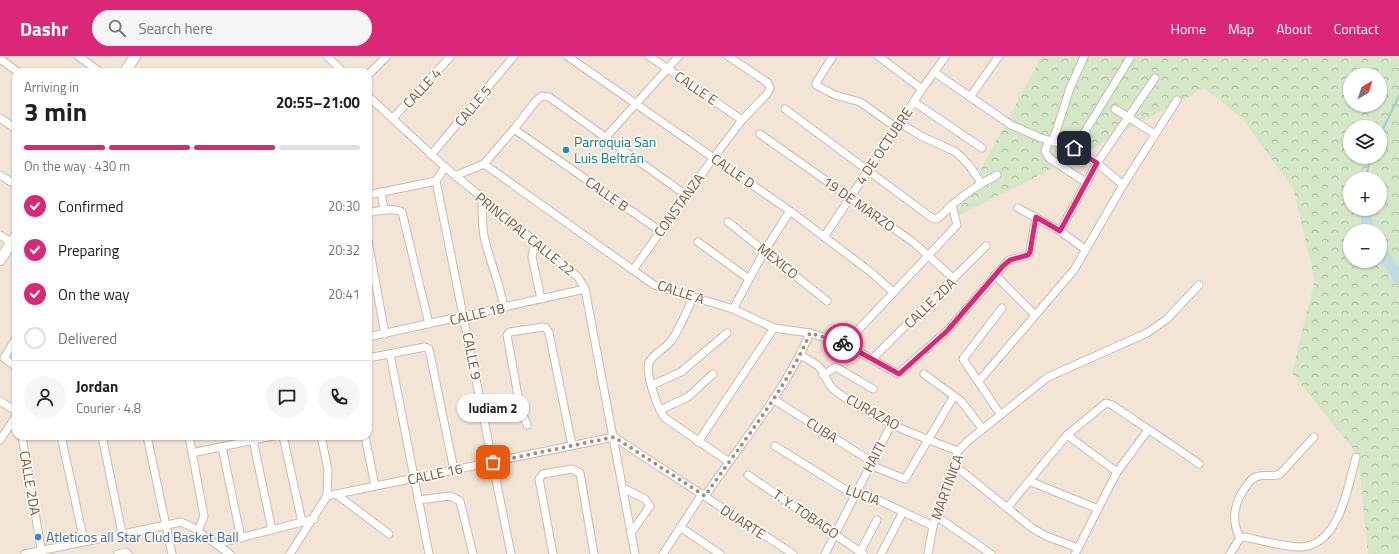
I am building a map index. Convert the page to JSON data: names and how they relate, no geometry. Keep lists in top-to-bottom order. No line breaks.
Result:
{"streets":{"street":["CALLE 4","CALLE E","CALLE 5","4 DE OCTUBRE","CALLE D","CALLE B","19 DE MARZO","CONSTANZA","PRINCIPAL CALLE 22","MEXICO","CALLE A","CALLE 2DA","CALLE 18","CALLE 9","CURAZAO","CUBA","HAITI","CALLE 16","MARTINICA","LUCIA","T. Y. TOBAGO","DUARTE"]},"crossings":[["CALLE 4","PRINCIPAL CALLE 22"],["CALLE E","CONSTANZA"],["CALLE 5","PRINCIPAL CALLE 22"],["4 DE OCTUBRE","CALLE D"],["4 DE OCTUBRE","19 DE MARZO"],["CALLE D","CONSTANZA"],["CALLE B","CONSTANZA"],["19 DE MARZO","CALLE 2DA"],["CONSTANZA","CALLE A"],["PRINCIPAL CALLE 22","CALLE 18"],["PRINCIPAL CALLE 22","CALLE 16"],["PRINCIPAL CALLE 22","DUARTE"],["CALLE A","CALLE 2DA"],["CALLE 18","CALLE 9"],["CALLE 9","CALLE 16"],["CURAZAO","CUBA"],["CURAZAO","HAITI"],["CURAZAO","MARTINICA"],["CUBA","HAITI"],["HAITI","LUCIA"],["HAITI","T. Y. TOBAGO"],["CALLE 16","DUARTE"],["MARTINICA","LUCIA"]],"places":["Parroquia San Luis Beltrán","ludiam 2","Atleticos all Star Clud Basket Ball"],"north":"top right","page":{"header":"Dashr","search":"Search here","nav":["Home","Map","About","Contact"],"map_buttons":["+","−"],"heading":["3 min","Arriving in","20:55–21:00"],"panel":["Jordan","Courier · 4.8"],"bar":"On the way · 430 m","list":[["Confirmed","20:30"],["Preparing","20:32"],["On the way","20:41"],"Delivered"],"bubble":"ludiam 2"}}
